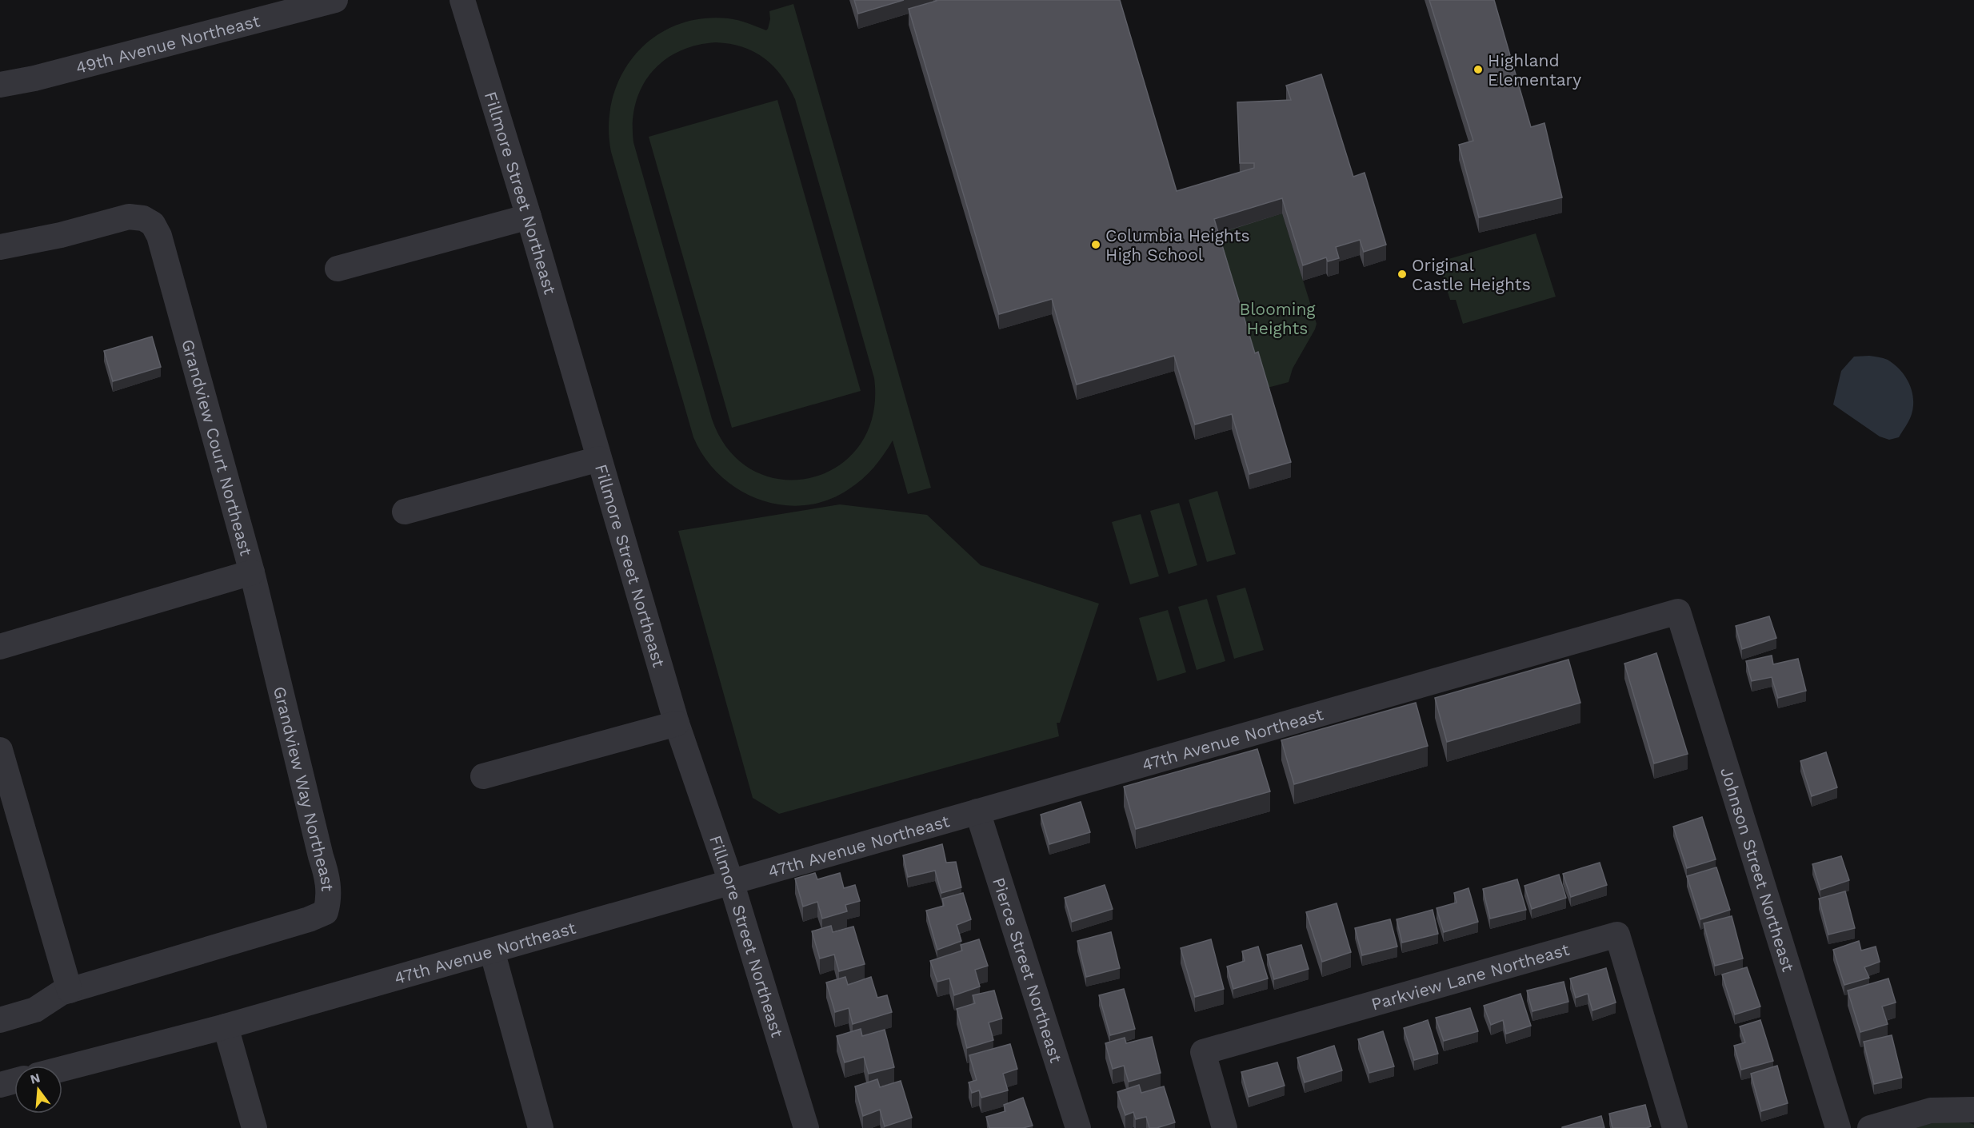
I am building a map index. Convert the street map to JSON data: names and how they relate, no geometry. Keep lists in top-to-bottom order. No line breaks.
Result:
{"streets":{"street":["49th Avenue Northeast","Fillmore Street Northeast","Grandview Court Northeast","47th Avenue Northeast","Grandview Way Northeast","Johnson Street Northeast","Pierce Street Northeast","Parkview Lane Northeast"]},"crossings":[["Fillmore Street Northeast","47th Avenue Northeast"],["Grandview Court Northeast","Grandview Way Northeast"],["47th Avenue Northeast","Johnson Street Northeast"],["47th Avenue Northeast","Pierce Street Northeast"]],"parks":["Blooming Heights"],"places":["Highland Elementary","Columbia Heights High School","Original Castle Heights"],"north":"top"}
